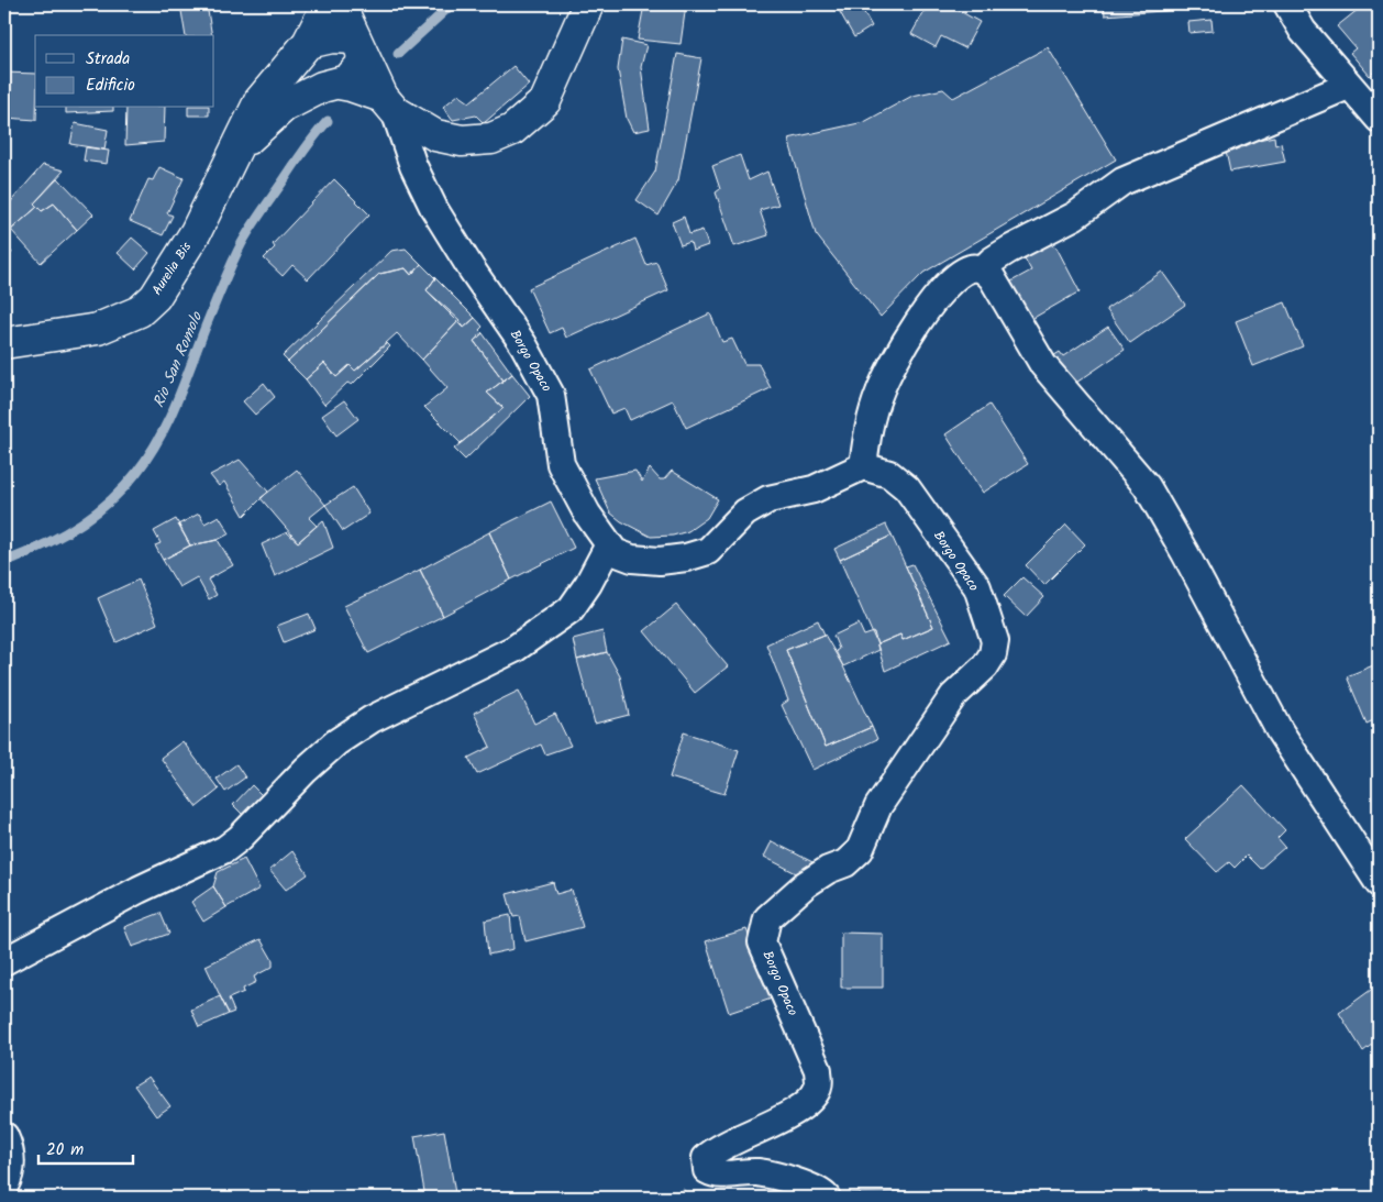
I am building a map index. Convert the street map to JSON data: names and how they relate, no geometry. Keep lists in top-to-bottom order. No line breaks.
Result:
{"streets":{"main road":["Aurelia Bis"],"street":["Borgo Opaco"]},"water":["Rio San Romolo"],"legend":["Strada","Edificio"],"scale_bar":"20 m"}
